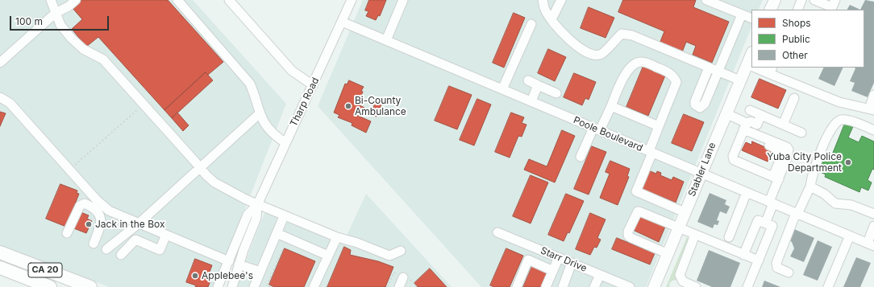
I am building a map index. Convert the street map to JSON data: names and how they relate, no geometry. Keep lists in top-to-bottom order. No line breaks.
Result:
{"streets":{"highway":["CA 20"],"main road":["Stabler Lane"],"street":["Tharp Road","Poole Boulevard","Starr Drive"]},"crossings":[["Tharp Road","Poole Boulevard"],["Poole Boulevard","Stabler Lane"]],"places":["Bi-County Ambulance","Yuba City Police Department","Jack in the Box","Applebee's"],"legend":["Shops","Public","Other"],"scale_bar":"100 m"}
